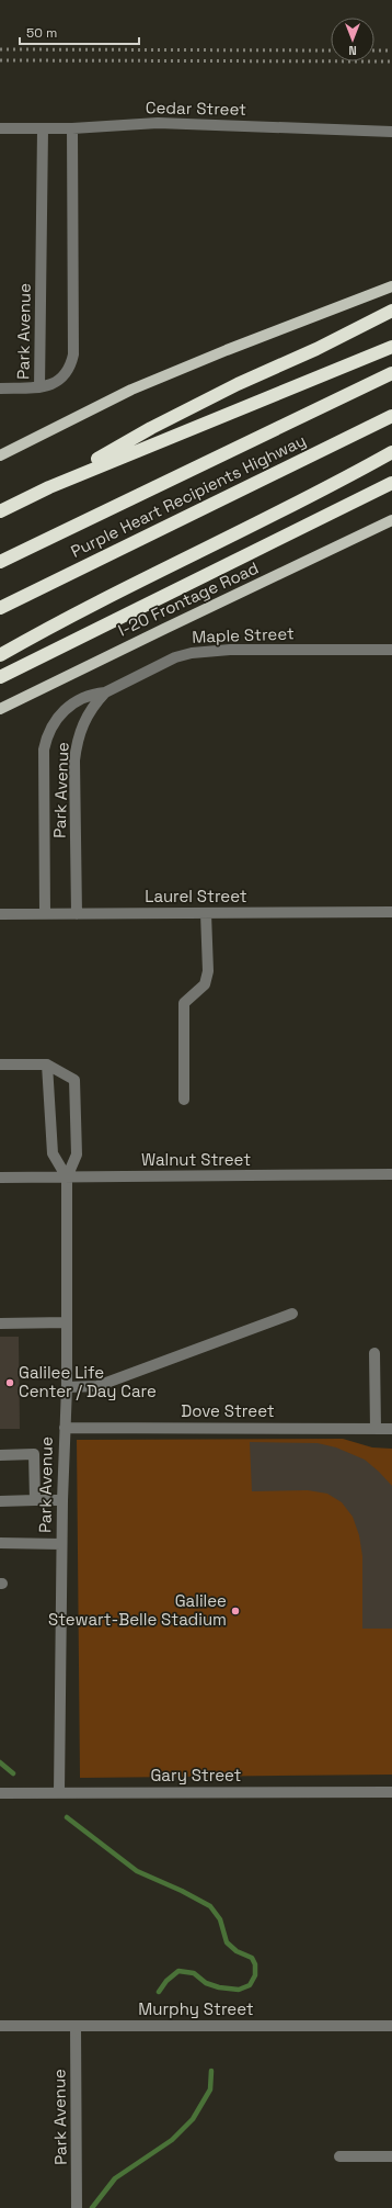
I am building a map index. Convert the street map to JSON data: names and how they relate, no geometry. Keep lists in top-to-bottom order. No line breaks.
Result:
{"streets":{"highway":["Purple Heart Recipients Highway"],"main road":["I-20 Frontage Road"],"street":["Cedar Street","Park Avenue","Maple Street","Laurel Street","Walnut Street","Dove Street","Gary Street","Murphy Street"]},"crossings":[["Cedar Street","Park Avenue"],["Park Avenue","Maple Street"],["Park Avenue","Laurel Street"],["Park Avenue","Walnut Street"],["Park Avenue","Dove Street"],["Park Avenue","Gary Street"],["Park Avenue","Murphy Street"]],"places":["Galilee Life Center / Day Care","Galilee Stewart-Belle Stadium"],"scale_bar":"50 m","north":"bottom"}
